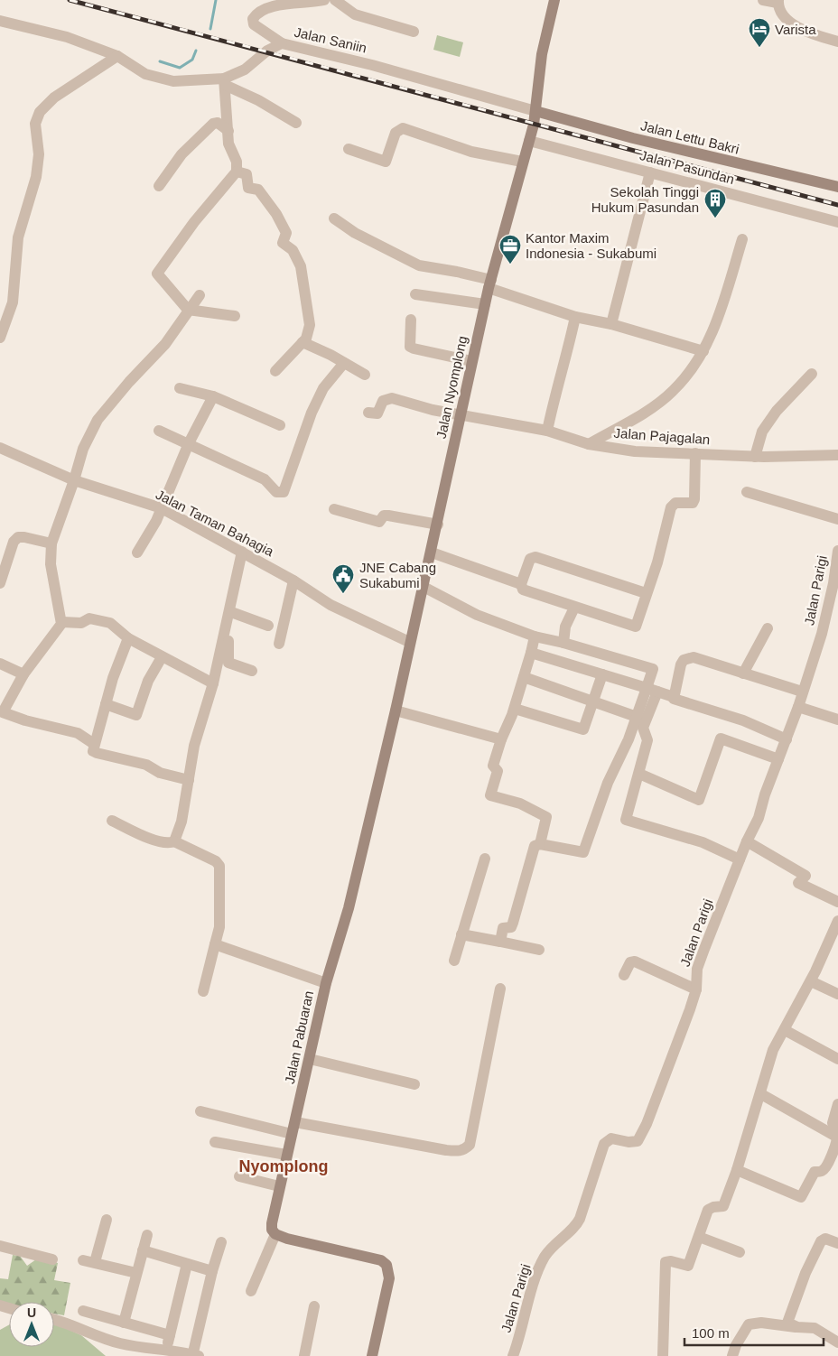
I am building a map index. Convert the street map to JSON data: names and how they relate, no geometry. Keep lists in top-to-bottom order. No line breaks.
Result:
{"streets":{"street":["Jalan Saniin","Jalan Lettu Bakri","Jalan Pasundan","Jalan Nyomplong","Jalan Pajagalan","Jalan Taman Bahagia","Jalan Parigi","Jalan Pabuaran"]},"crossings":[["Jalan Saniin","Jalan Lettu Bakri"],["Jalan Pasundan","Jalan Nyomplong"],["Jalan Nyomplong","Jalan Pajagalan"],["Jalan Nyomplong","Jalan Taman Bahagia"],["Jalan Nyomplong","Jalan Pabuaran"],["Jalan Taman Bahagia","Jalan Pabuaran"]],"districts":["Nyomplong"],"places":{"hotel":["Varista"],"building":["Sekolah Tinggi Hukum Pasundan"],"office":["Kantor Maxim Indonesia - Sukabumi"],"public building":["JNE Cabang Sukabumi"]},"scale_bar":"100 m","north":"top"}
